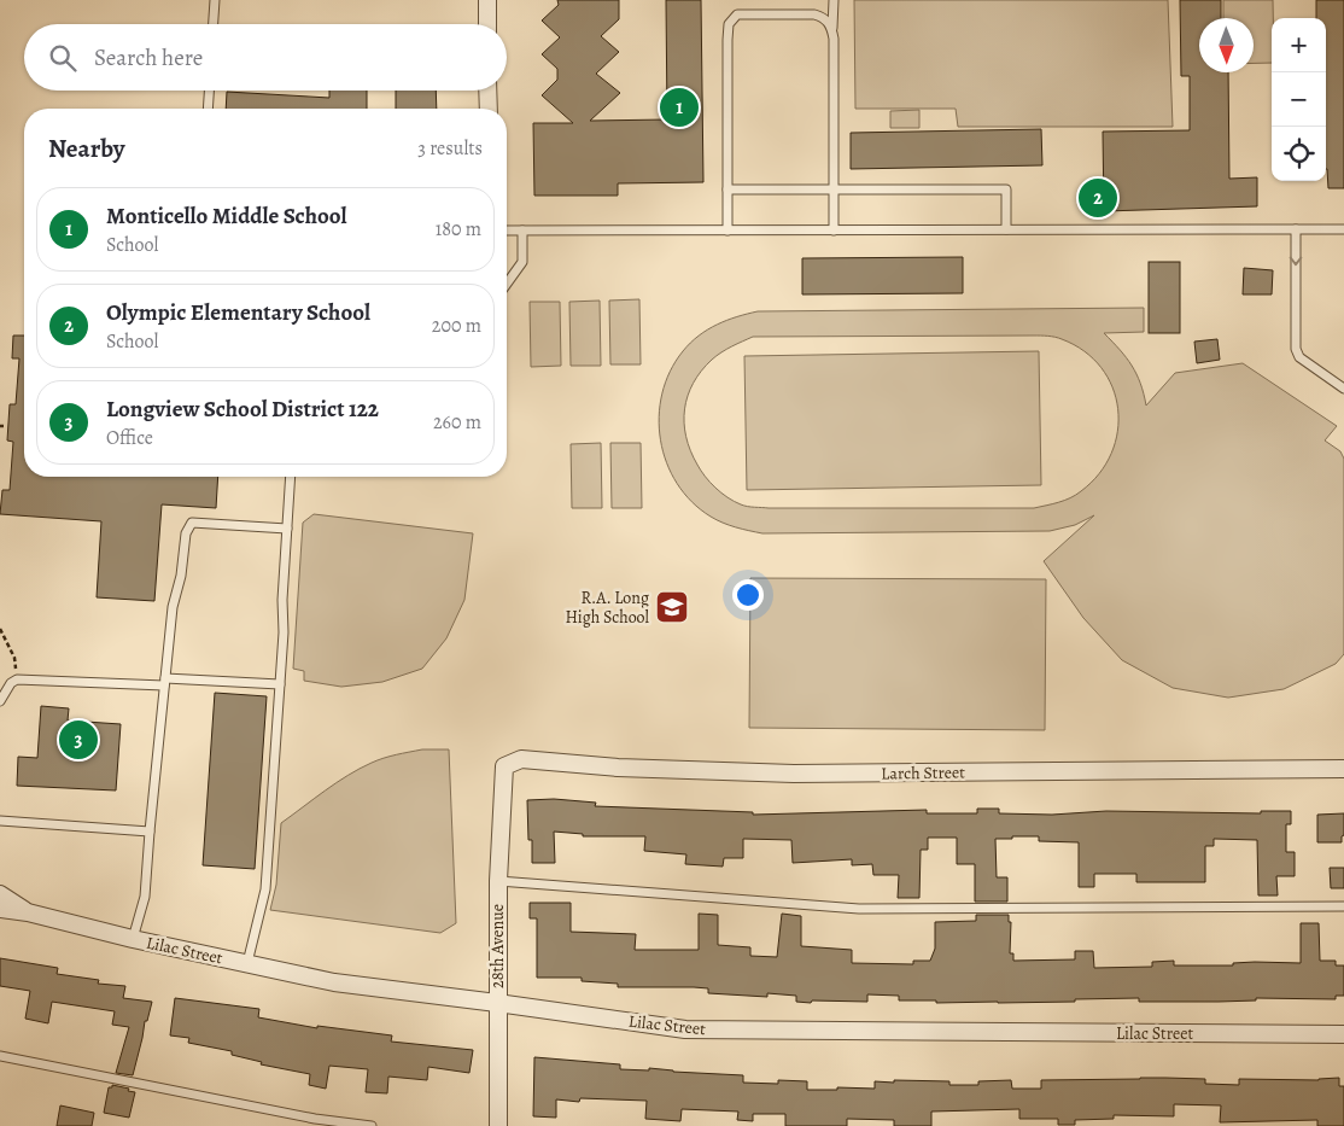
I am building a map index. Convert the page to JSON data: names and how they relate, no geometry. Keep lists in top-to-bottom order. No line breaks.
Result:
{"streets":{"street":["Larch Street","28th Avenue","Lilac Street"]},"crossings":[["Larch Street","28th Avenue"],["28th Avenue","Lilac Street"]],"places":{"school or university":["R.A. Long High School"]},"north":"bottom","page":{"map_buttons":["+","−"],"search":"Search here","pins":["1","2","3"],"heading":["Nearby","3 results"],"list":[{"mark":"1","name":"Monticello Middle School","note":"School","value":"180 m"},{"mark":"2","name":"Olympic Elementary School","note":"School","value":"200 m"},{"mark":"3","name":"Longview School District 122","note":"Office","value":"260 m"}]}}
